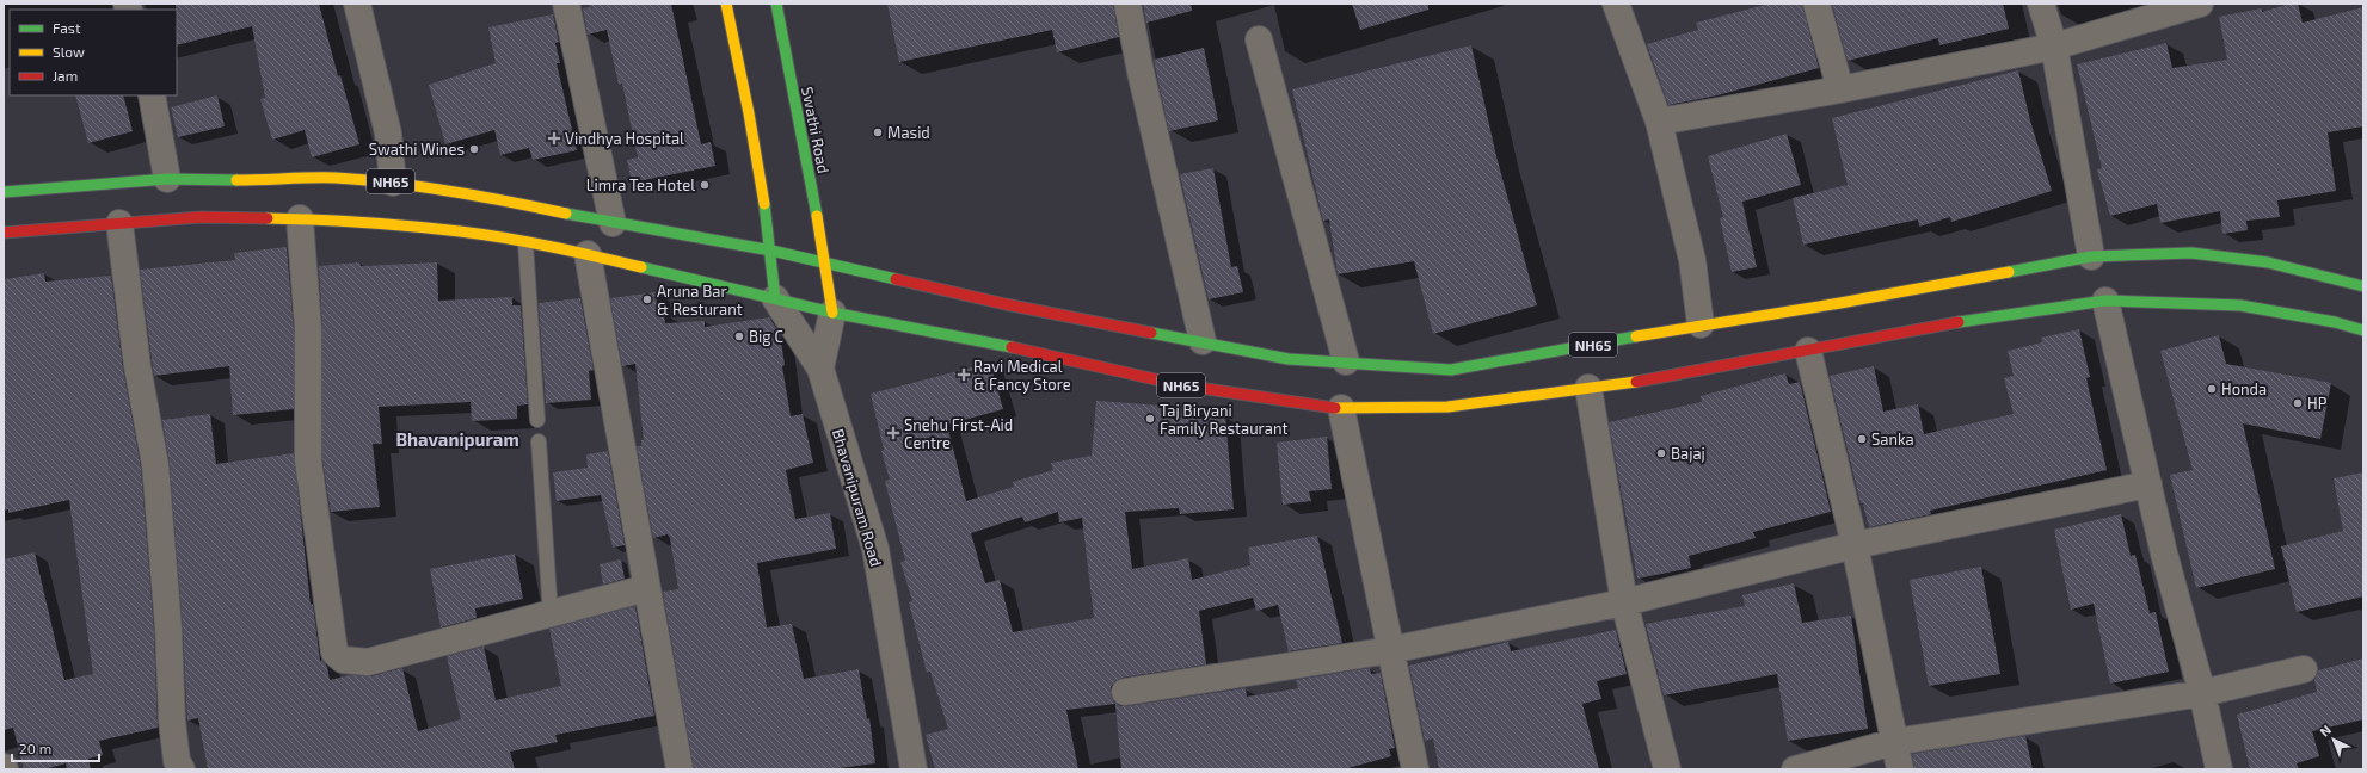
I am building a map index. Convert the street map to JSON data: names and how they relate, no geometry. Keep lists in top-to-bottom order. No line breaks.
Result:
{"streets":{"main road":["Swathi Road","NH65"],"street":["Bhavanipuram Road"]},"crossings":[["Swathi Road","NH65"],["NH65","Bhavanipuram Road"]],"districts":["Bhavanipuram"],"places":{"other":["Masid","Swathi Wines","Limra Tea Hotel","Aruna Bar & Resturant","Big C","Honda","HP","Taj Biryani Family Restaurant","Sanka","Bajaj"],"health":["Vindhya Hospital","Ravi Medical & Fancy Store","Snehu First-Aid Centre"]},"legend":["Fast","Slow","Jam"],"scale_bar":"20 m","north":"top left"}
